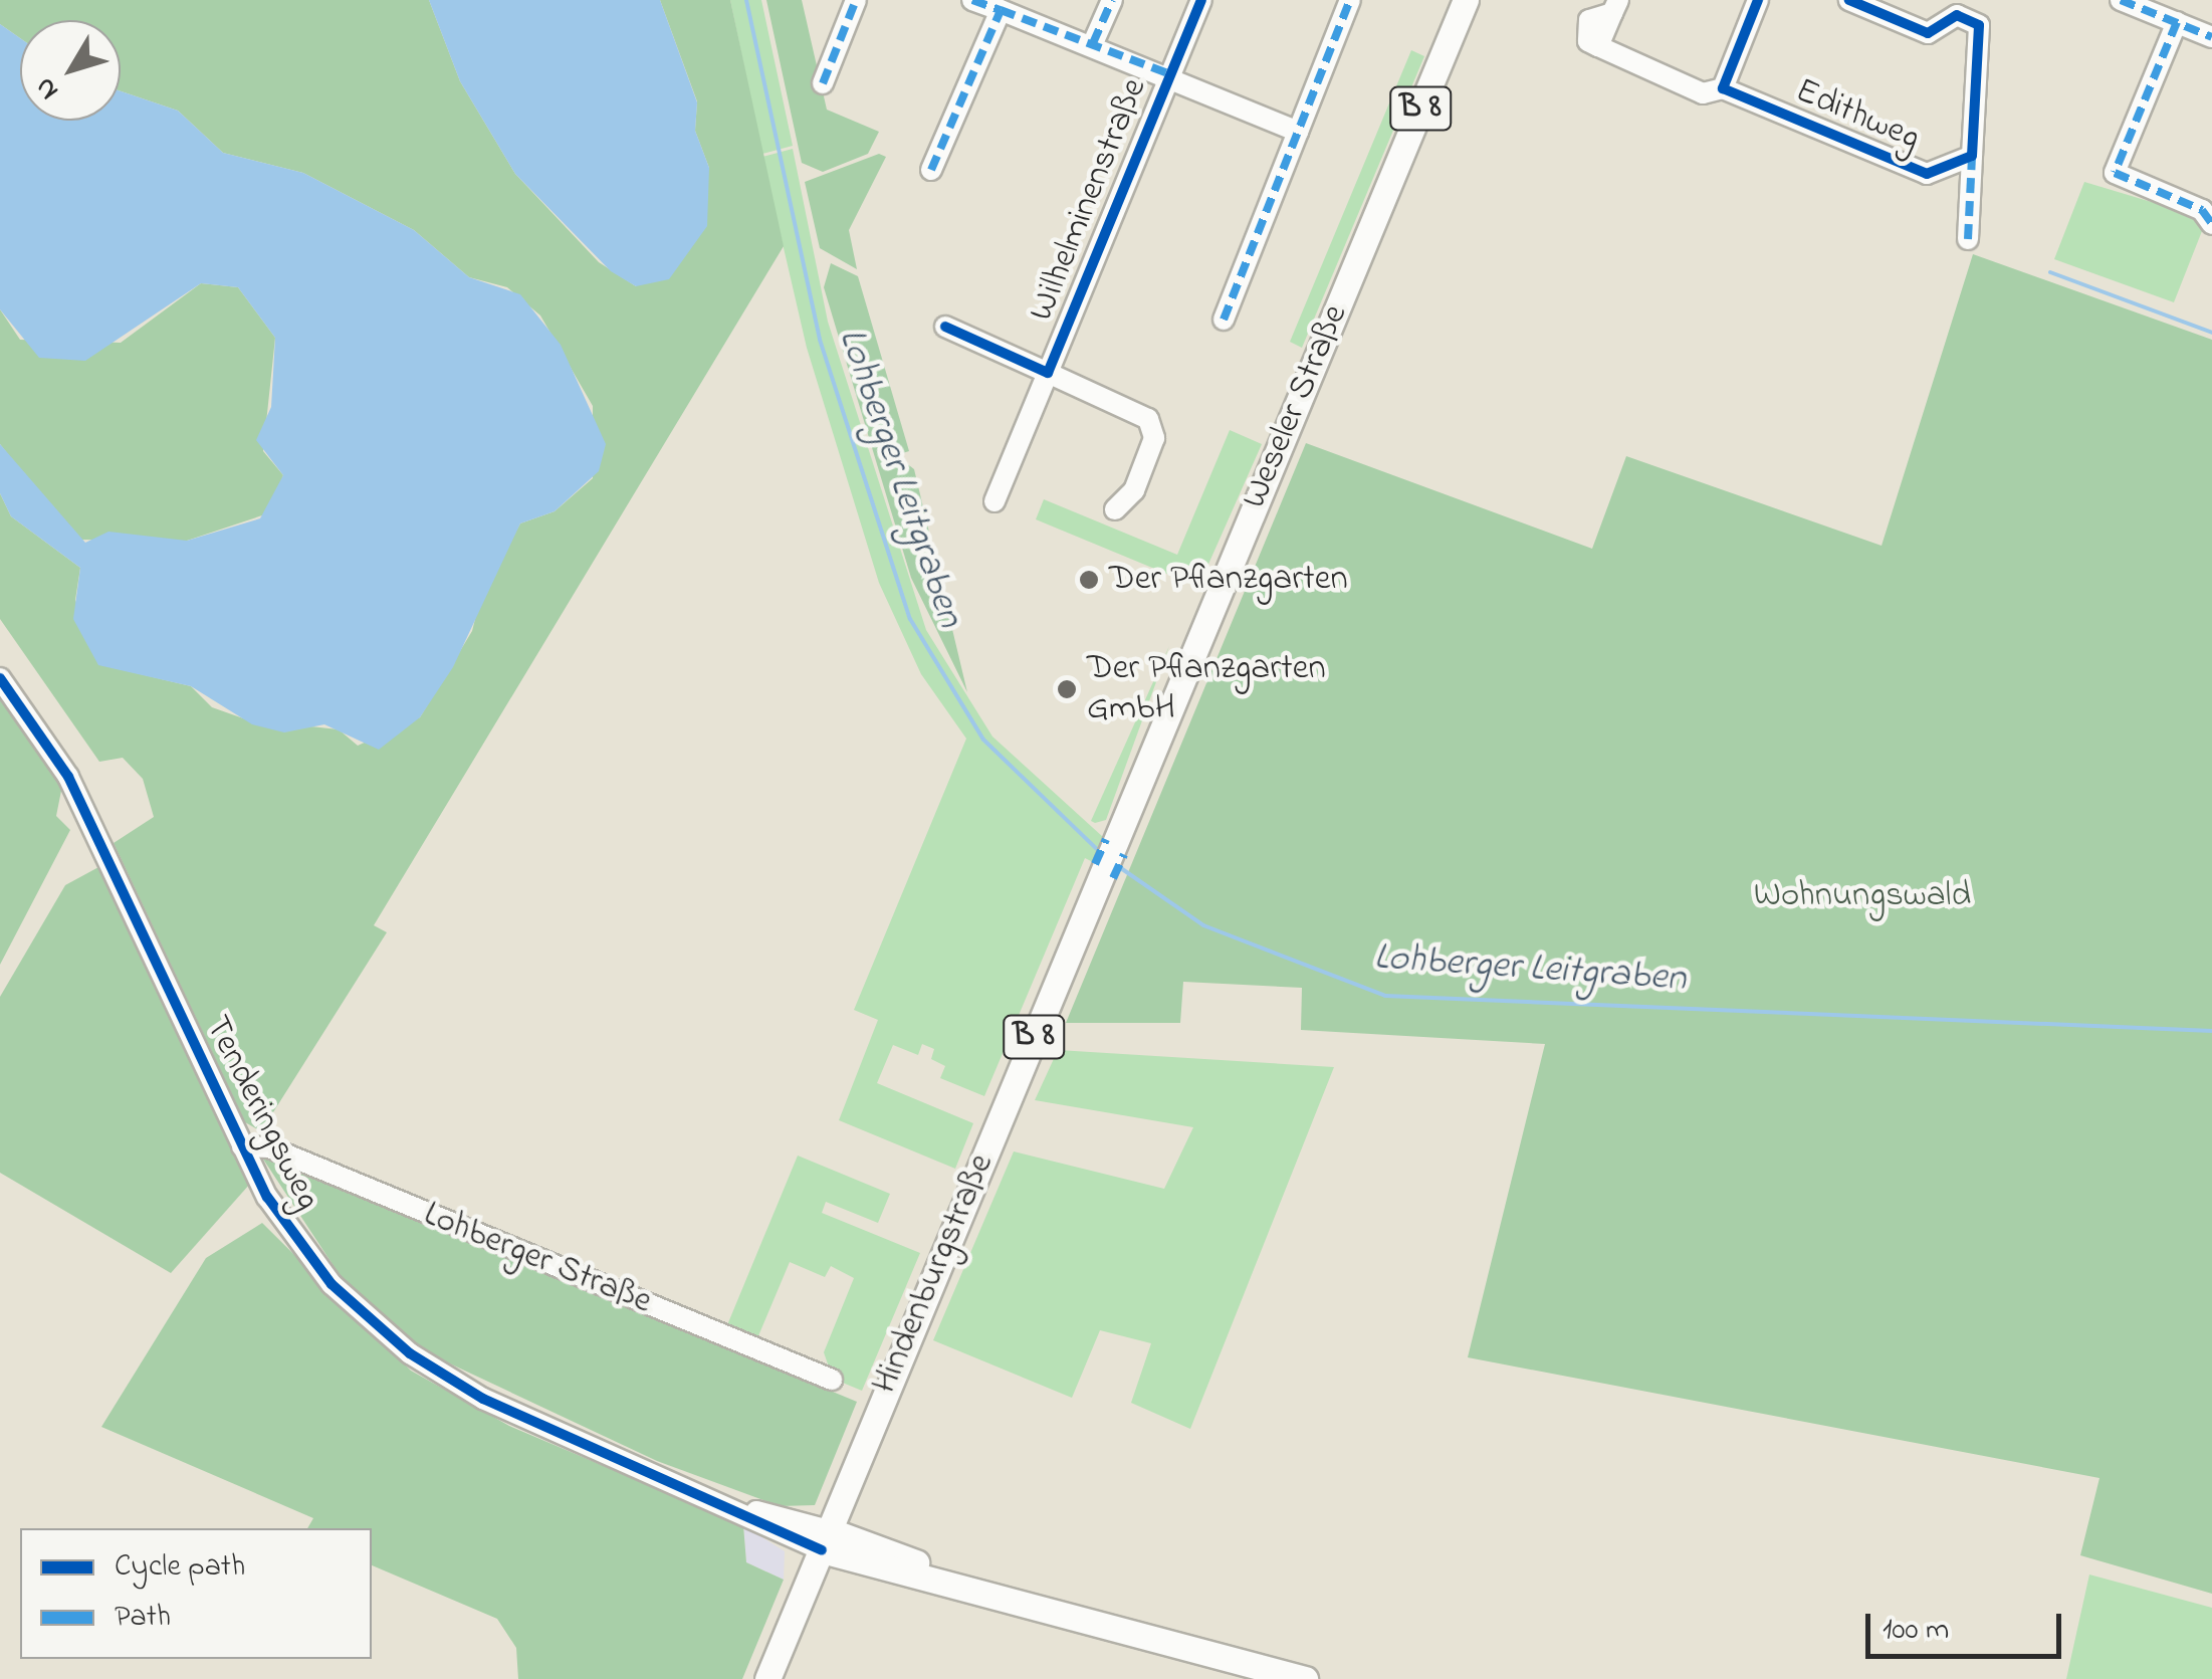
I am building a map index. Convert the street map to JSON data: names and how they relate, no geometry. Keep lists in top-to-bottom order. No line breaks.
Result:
{"streets":{"main road":["B 8","Weseler Straße","Hindenburgstraße"],"street":["Edithweg","Wilhelminenstraße","Tenderingsweg","Lohberger Straße"]},"crossings":[["Weseler Straße","Hindenburgstraße"],["Tenderingsweg","Lohberger Straße"],["Tenderingsweg","Hindenburgstraße"]],"water":["Lohberger Leitgraben"],"parks":["Wohnungswald"],"places":["Der Pflanzgarten","Der Pflanzgarten GmbH"],"legend":["Cycle path","Path"],"scale_bar":"100 m","north":"bottom left"}
